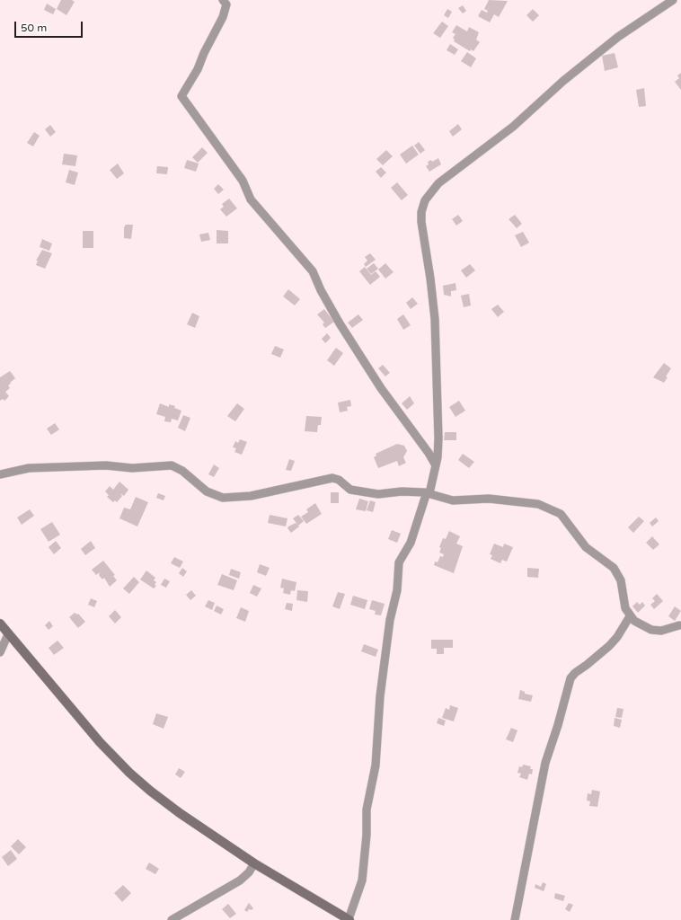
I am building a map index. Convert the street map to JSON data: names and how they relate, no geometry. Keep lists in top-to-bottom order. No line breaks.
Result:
{"scale_bar":"50 m"}
